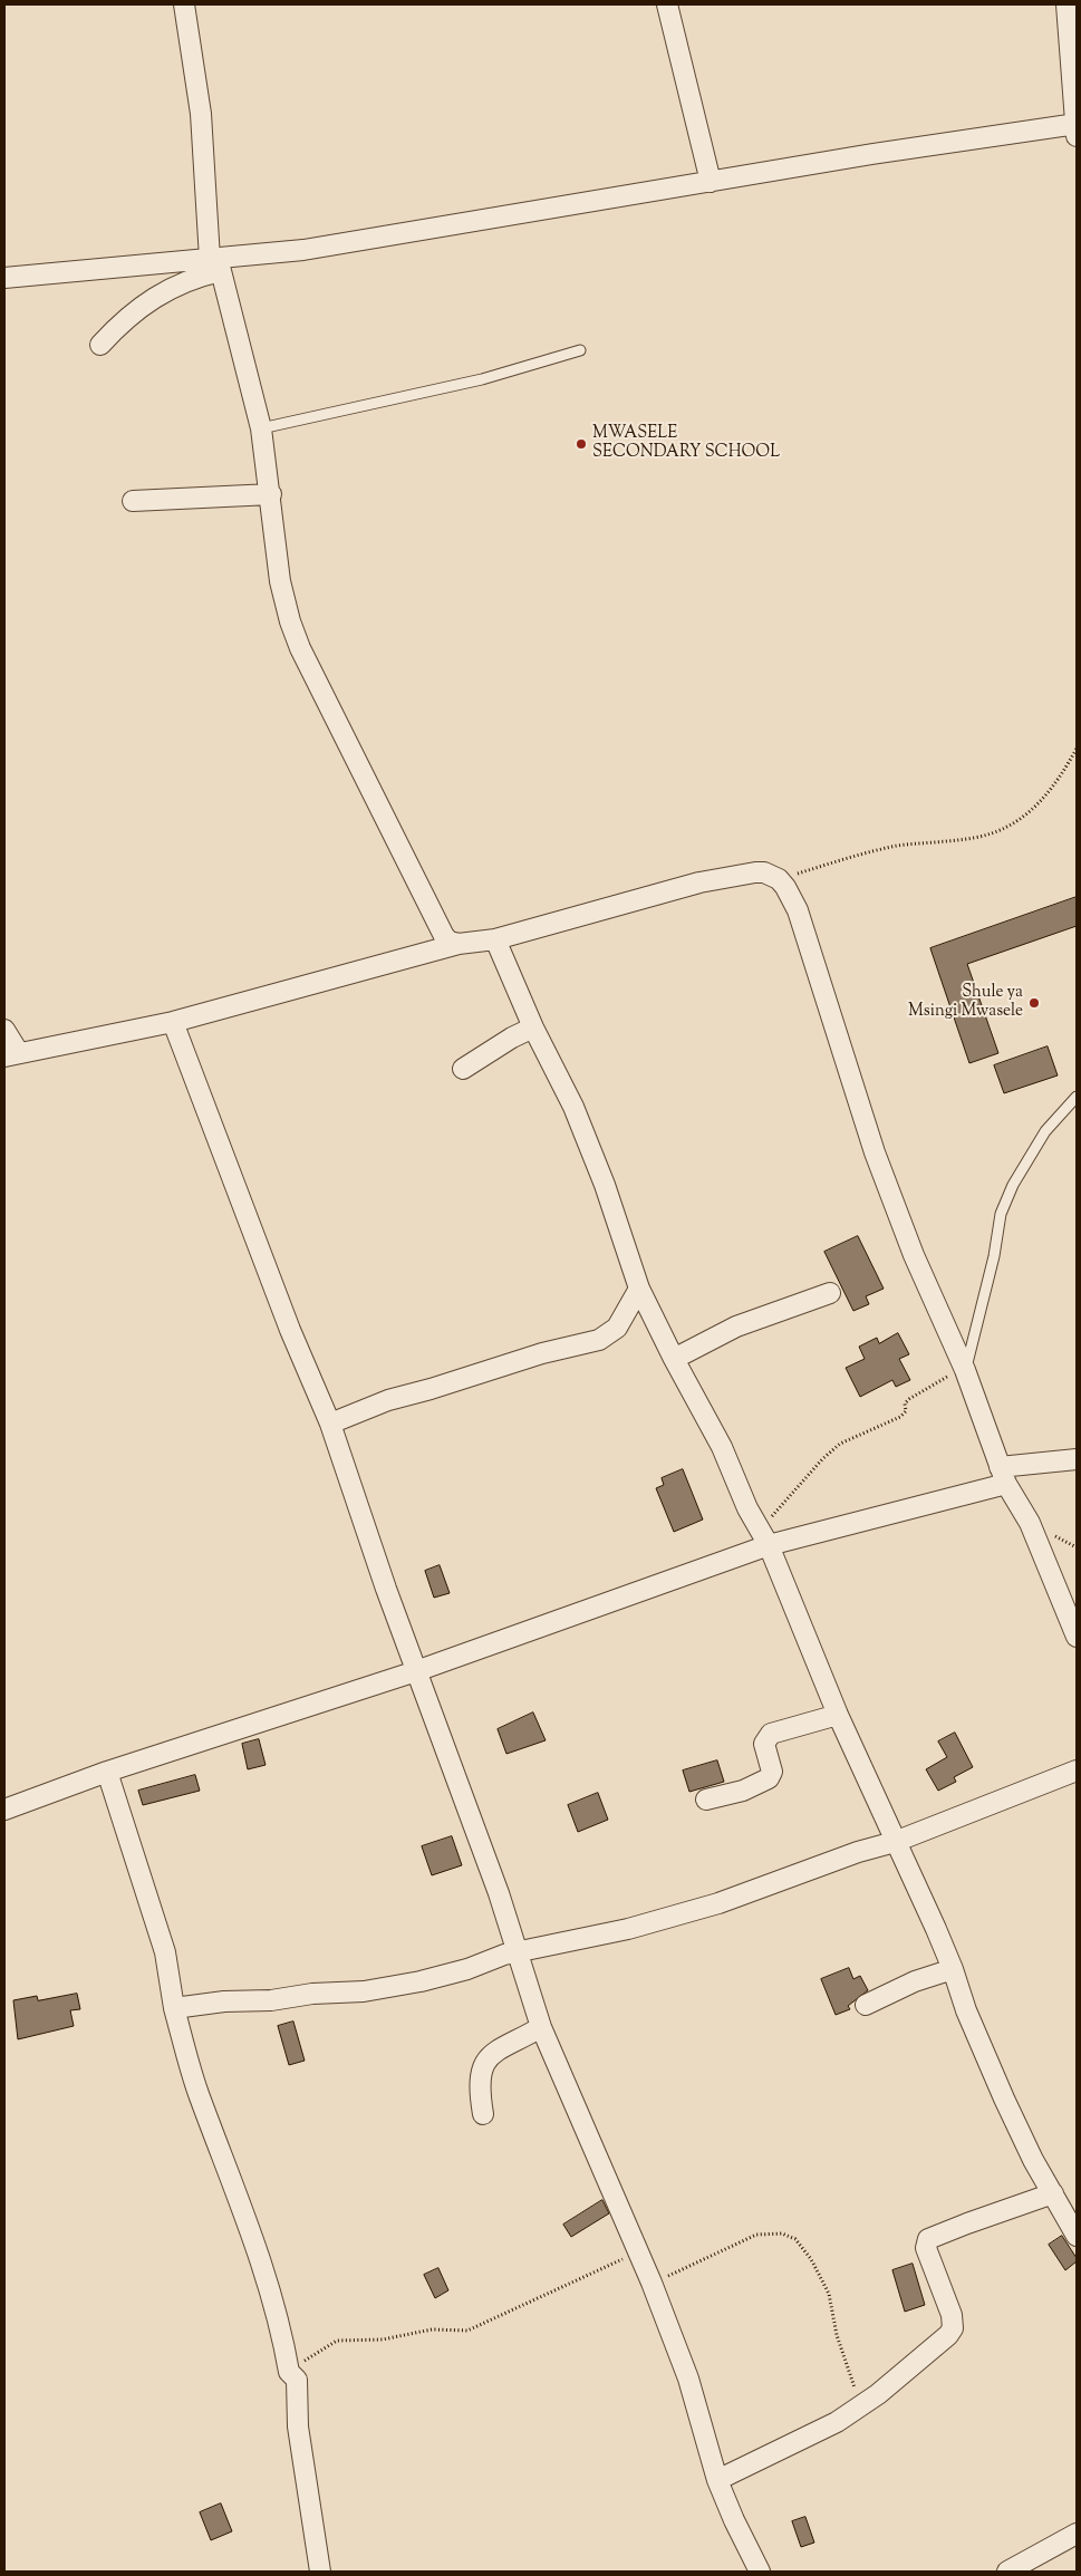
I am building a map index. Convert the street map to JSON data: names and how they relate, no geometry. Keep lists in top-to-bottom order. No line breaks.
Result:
{"places":["MWASELE SECONDARY SCHOOL","Shule ya Msingi Mwasele"]}
